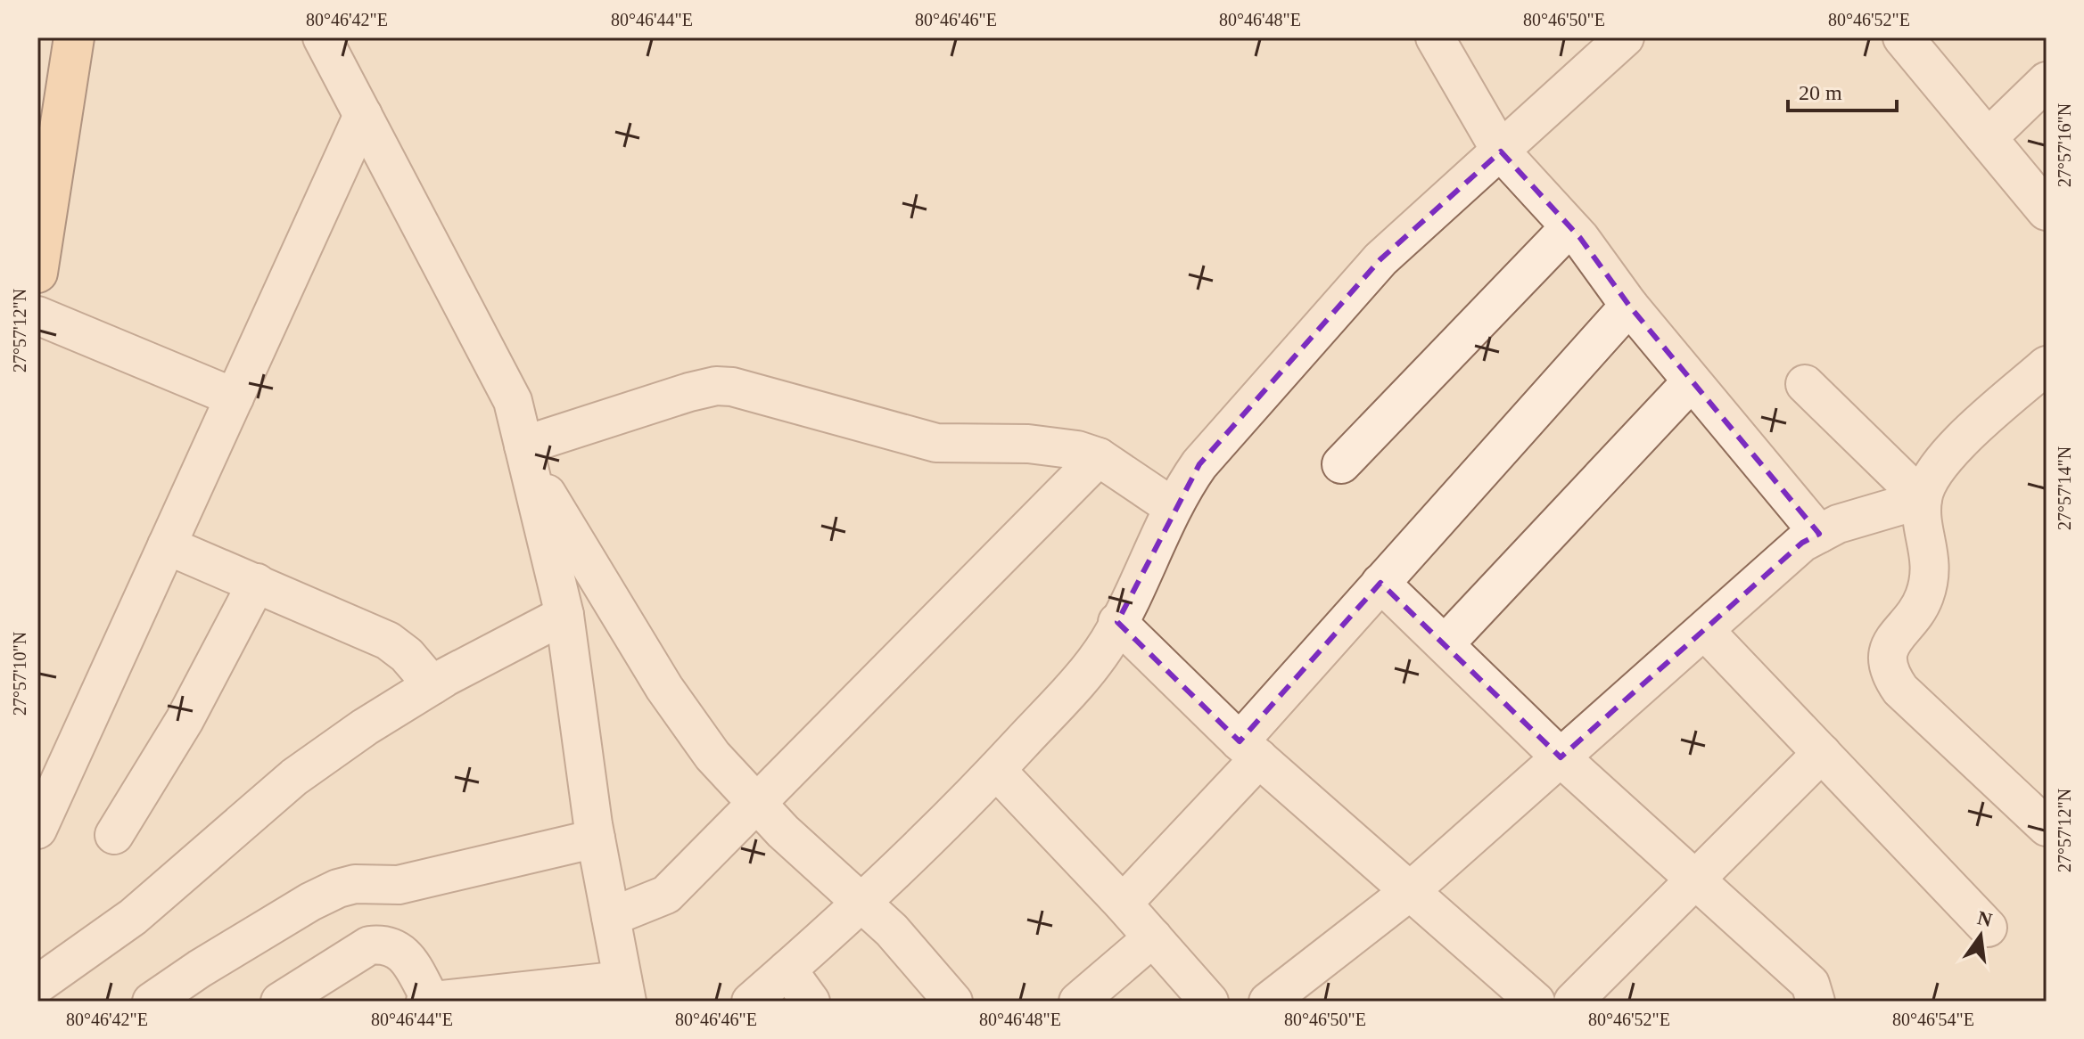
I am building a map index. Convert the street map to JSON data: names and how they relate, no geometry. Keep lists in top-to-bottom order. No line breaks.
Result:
{"scale_bar":"20 m","north":"top","coordinates":["80°46'42\"E","80°46'44\"E","80°46'46\"E","80°46'48\"E","80°46'50\"E","80°46'52\"E","27°57'16\"N","27°57'12\"N","27°57'14\"N","27°57'10\"N","80°46'54\"E"]}
